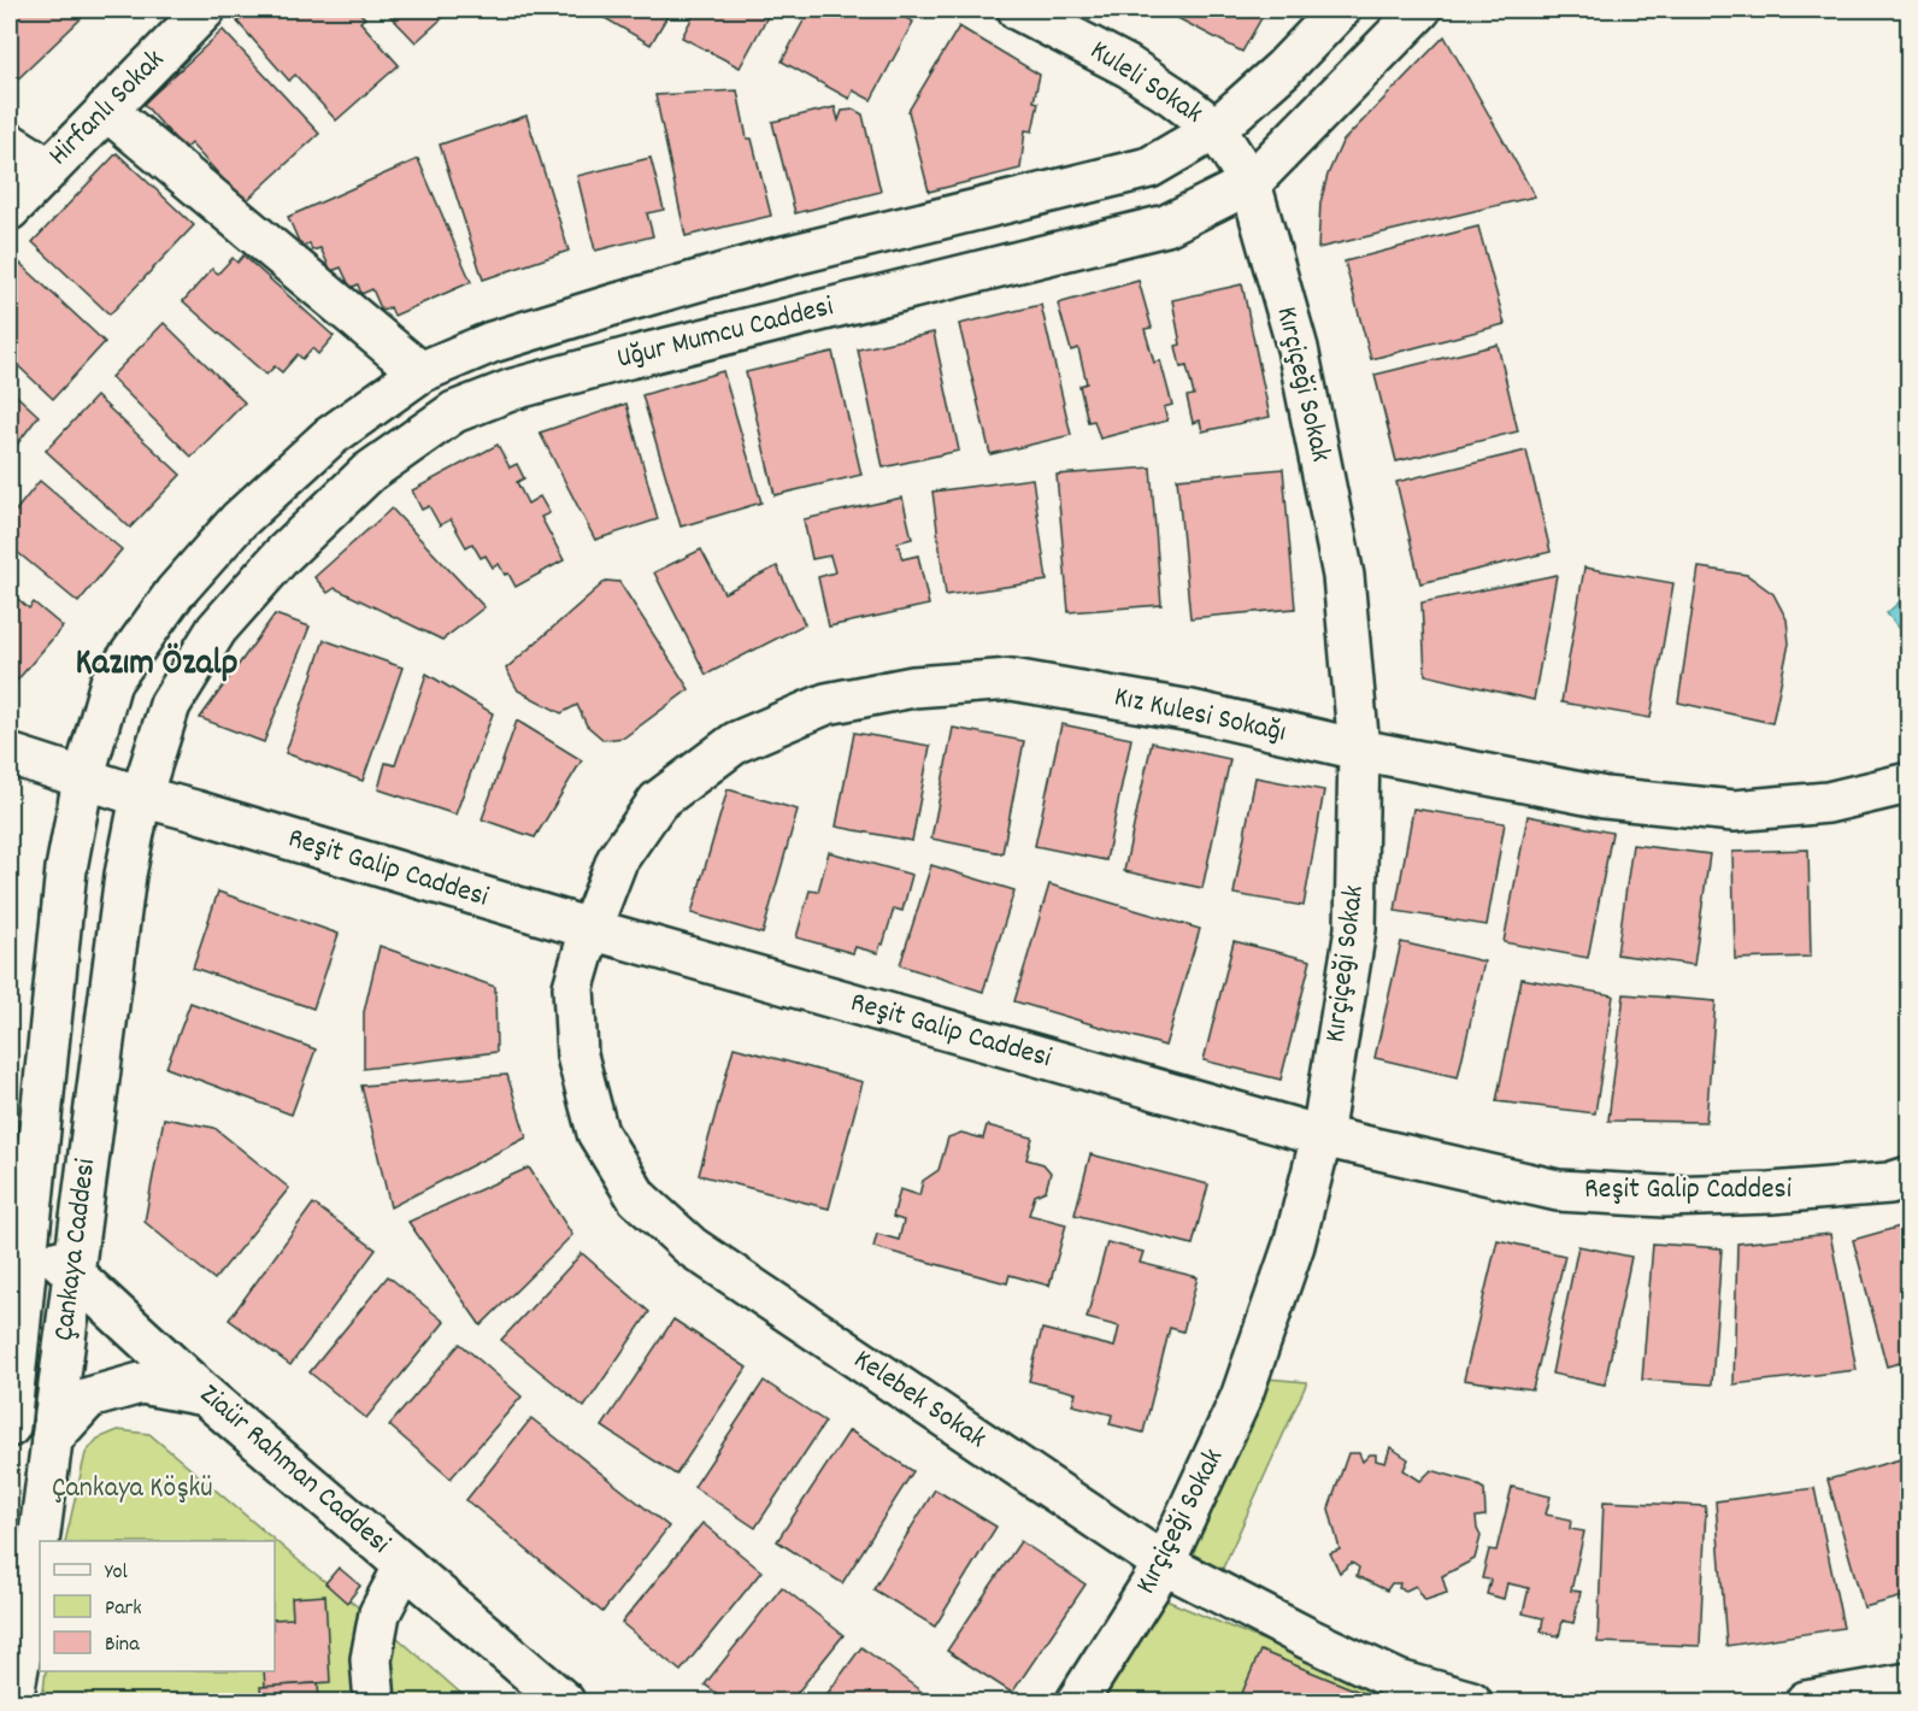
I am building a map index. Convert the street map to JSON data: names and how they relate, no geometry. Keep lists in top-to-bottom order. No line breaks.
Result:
{"streets":{"street":["Kuleli Sokak","Hirfanlı Sokak","Uğur Mumcu Caddesi","Kırçiçeği Sokak","Kız Kulesi Sokağı","Reşit Galip Caddesi","Çankaya Caddesi","Kelebek Sokak","Ziaür Rahman Caddesi"]},"crossings":[["Kuleli Sokak","Uğur Mumcu Caddesi"],["Kuleli Sokak","Kırçiçeği Sokak"],["Uğur Mumcu Caddesi","Kırçiçeği Sokak"],["Uğur Mumcu Caddesi","Reşit Galip Caddesi"],["Uğur Mumcu Caddesi","Çankaya Caddesi"],["Kırçiçeği Sokak","Kız Kulesi Sokağı"],["Kırçiçeği Sokak","Reşit Galip Caddesi"],["Kırçiçeği Sokak","Kelebek Sokak"],["Kız Kulesi Sokağı","Reşit Galip Caddesi"],["Kız Kulesi Sokağı","Kelebek Sokak"],["Reşit Galip Caddesi","Çankaya Caddesi"],["Reşit Galip Caddesi","Kelebek Sokak"],["Çankaya Caddesi","Ziaür Rahman Caddesi"]],"districts":["Kazım Özalp"],"parks":["Çankaya Köşkü"],"legend":["Yol","Park","Bina"]}
